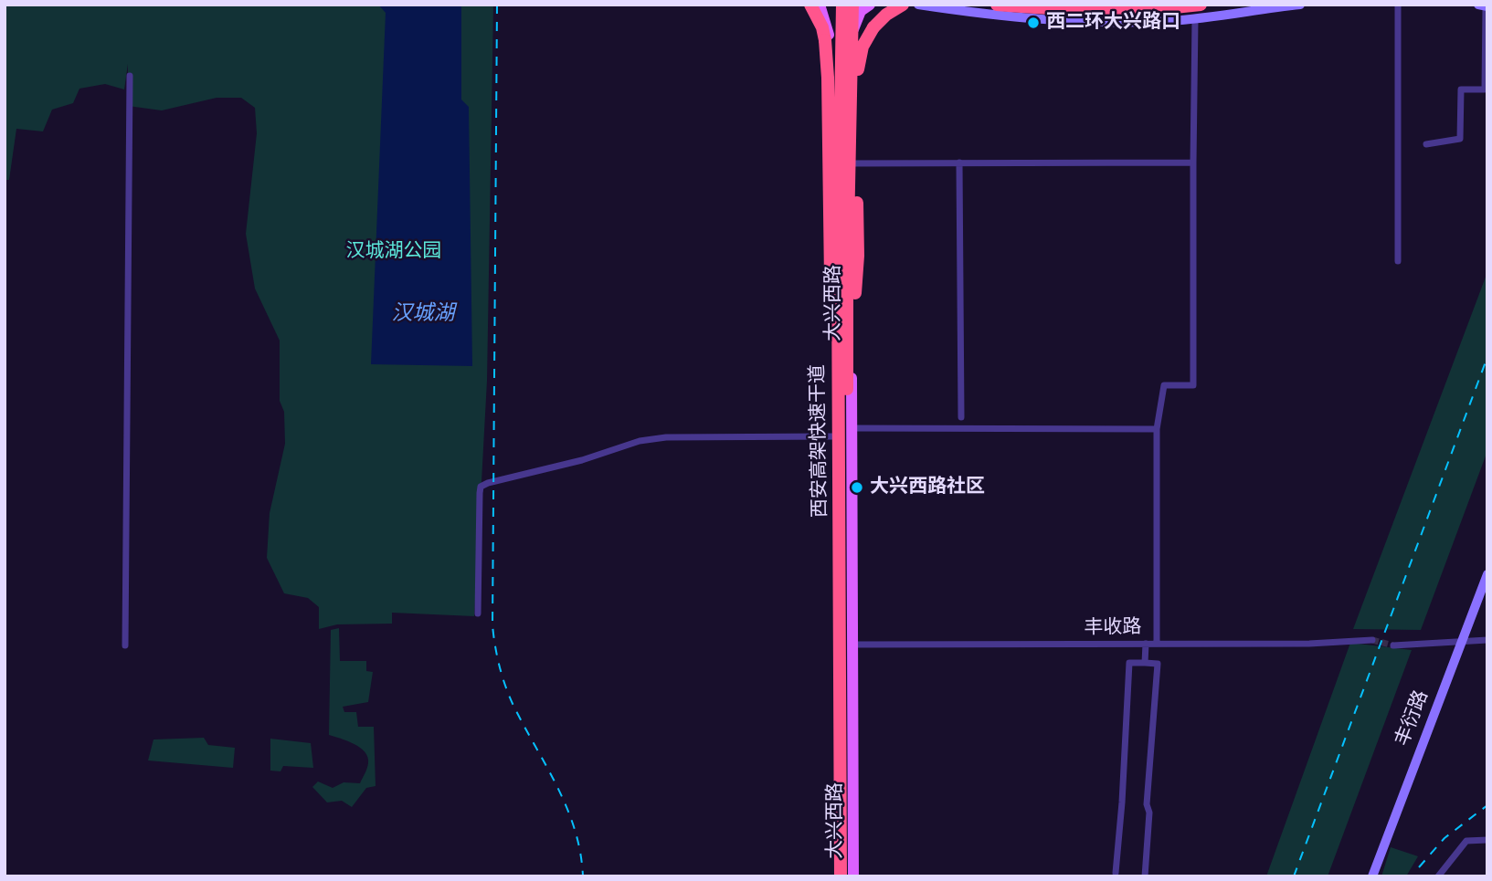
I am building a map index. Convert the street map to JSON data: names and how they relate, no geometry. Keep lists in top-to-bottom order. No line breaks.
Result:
{"streets":{"highway":["西安高架快速干道"],"main road":["大兴西路","丰衍路"],"street":["丰收路"]},"crossings":[["大兴西路","西安高架快速干道"],["大兴西路","丰收路"]],"water":["汉城湖"],"parks":["汉城湖公园"],"places":["西二环大兴路口","大兴西路社区"]}
